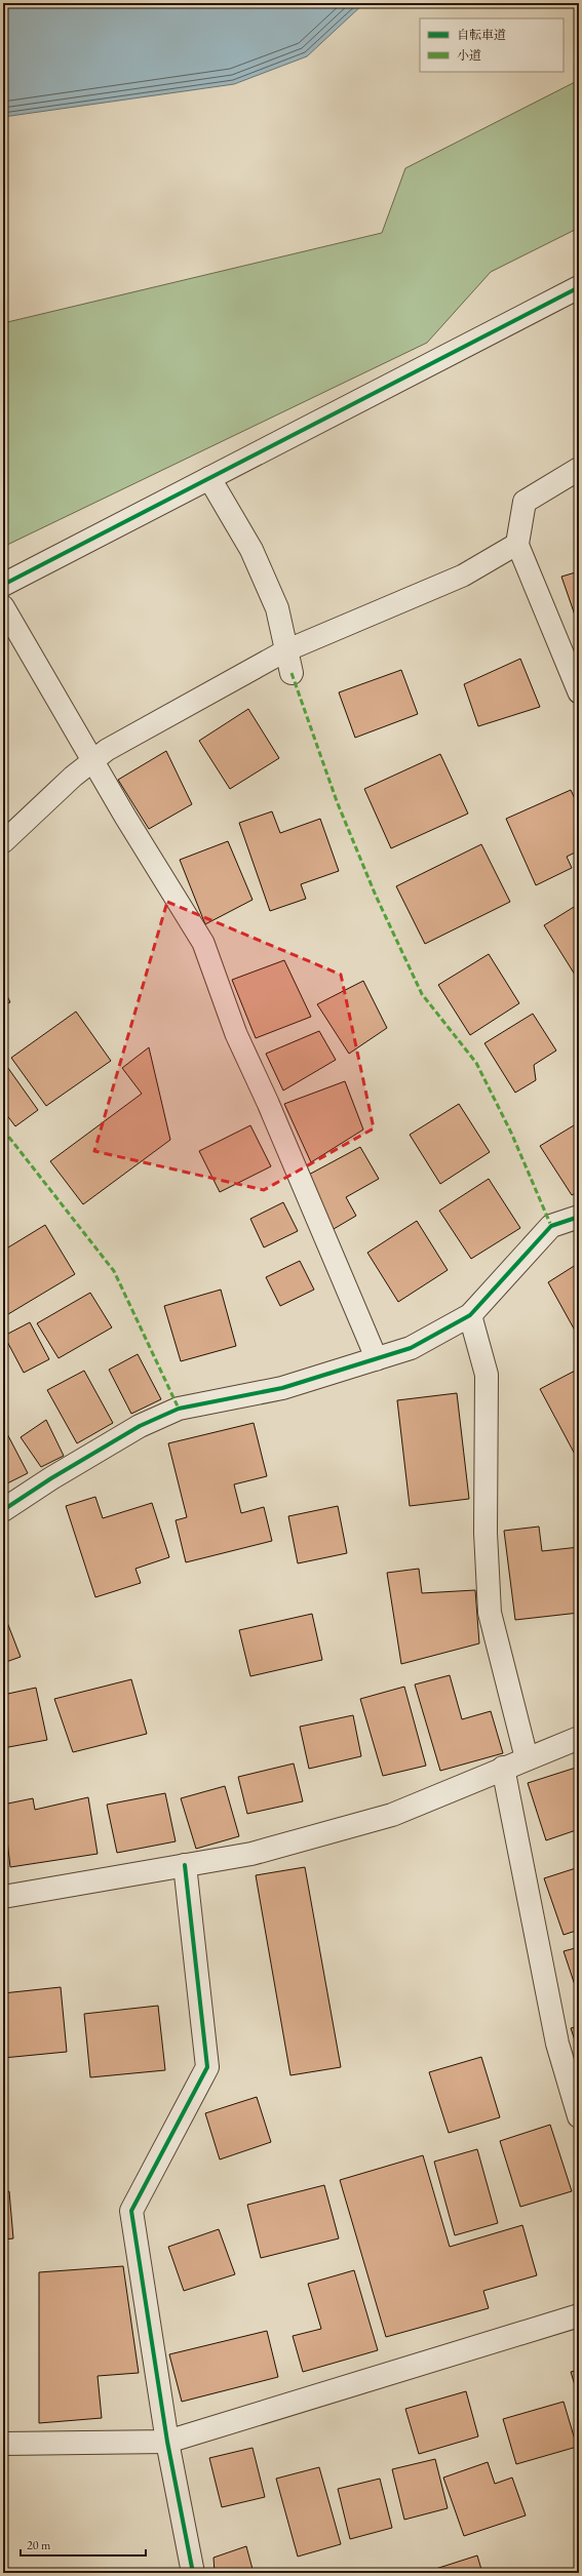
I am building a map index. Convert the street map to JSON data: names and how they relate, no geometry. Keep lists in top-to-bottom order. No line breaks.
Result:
{"legend":["自転車道","小道"],"scale_bar":"20 m"}
